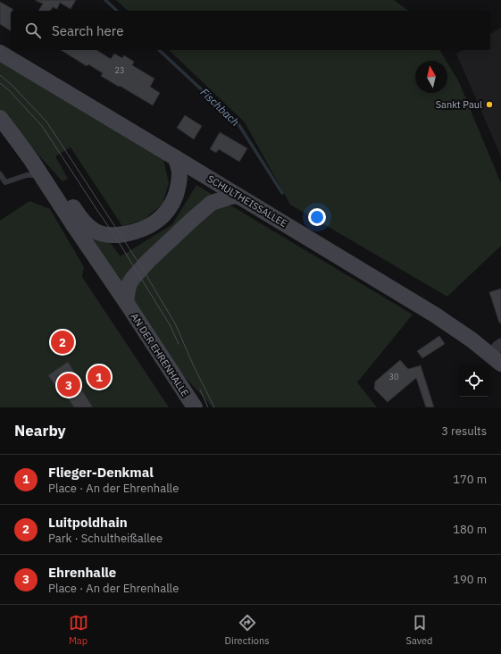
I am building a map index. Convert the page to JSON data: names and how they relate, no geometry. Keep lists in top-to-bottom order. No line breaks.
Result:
{"streets":{"main road":["SCHULTHEISSALLEE","AN DER EHRENHALLE"]},"water":["Fischbach"],"places":["Sankt Paul"],"house_numbers":["23","30"],"north":"top","page":{"search":"Search here","pins":["2","1","3"],"heading":["Nearby","3 results"],"list":[{"mark":"1","name":"Flieger-Denkmal","note":"Place · An der Ehrenhalle","value":"170 m"},{"mark":"2","name":"Luitpoldhain","note":"Park · Schultheißallee","value":"180 m"},{"mark":"3","name":"Ehrenhalle","note":"Place · An der Ehrenhalle","value":"190 m"}],"nav":["Map","Directions","Saved"]}}
